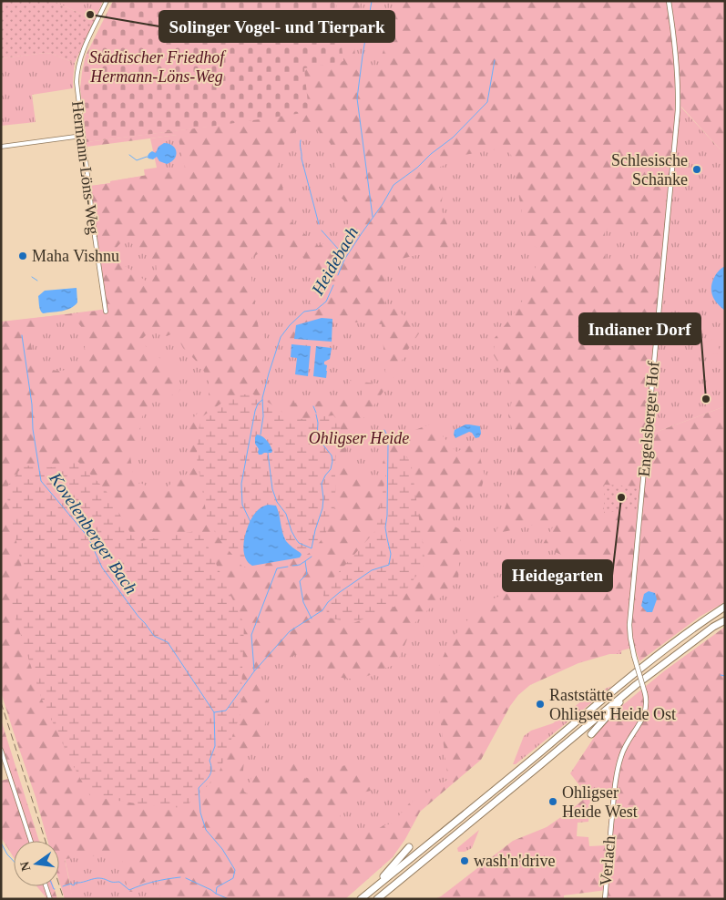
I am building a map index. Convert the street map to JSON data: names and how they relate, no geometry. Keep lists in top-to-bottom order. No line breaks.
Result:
{"streets":{"street":["Hermann-Löns-Weg","Engelsberger Hof","Verlach"]},"crossings":[["Engelsberger Hof","Verlach"]],"water":["Heidebach","Kovelenberger Bach"],"parks":["Städtischer Friedhof Hermann-Löns-Weg","Ohligser Heide"],"places":["Solinger Vogel- und Tierpark","Schlesische Schänke","Maha Vishnu","Indianer Dorf","Heidegarten","Raststätte Ohligser Heide Ost","Ohligser Heide West","wash'n'drive"],"north":"left"}
